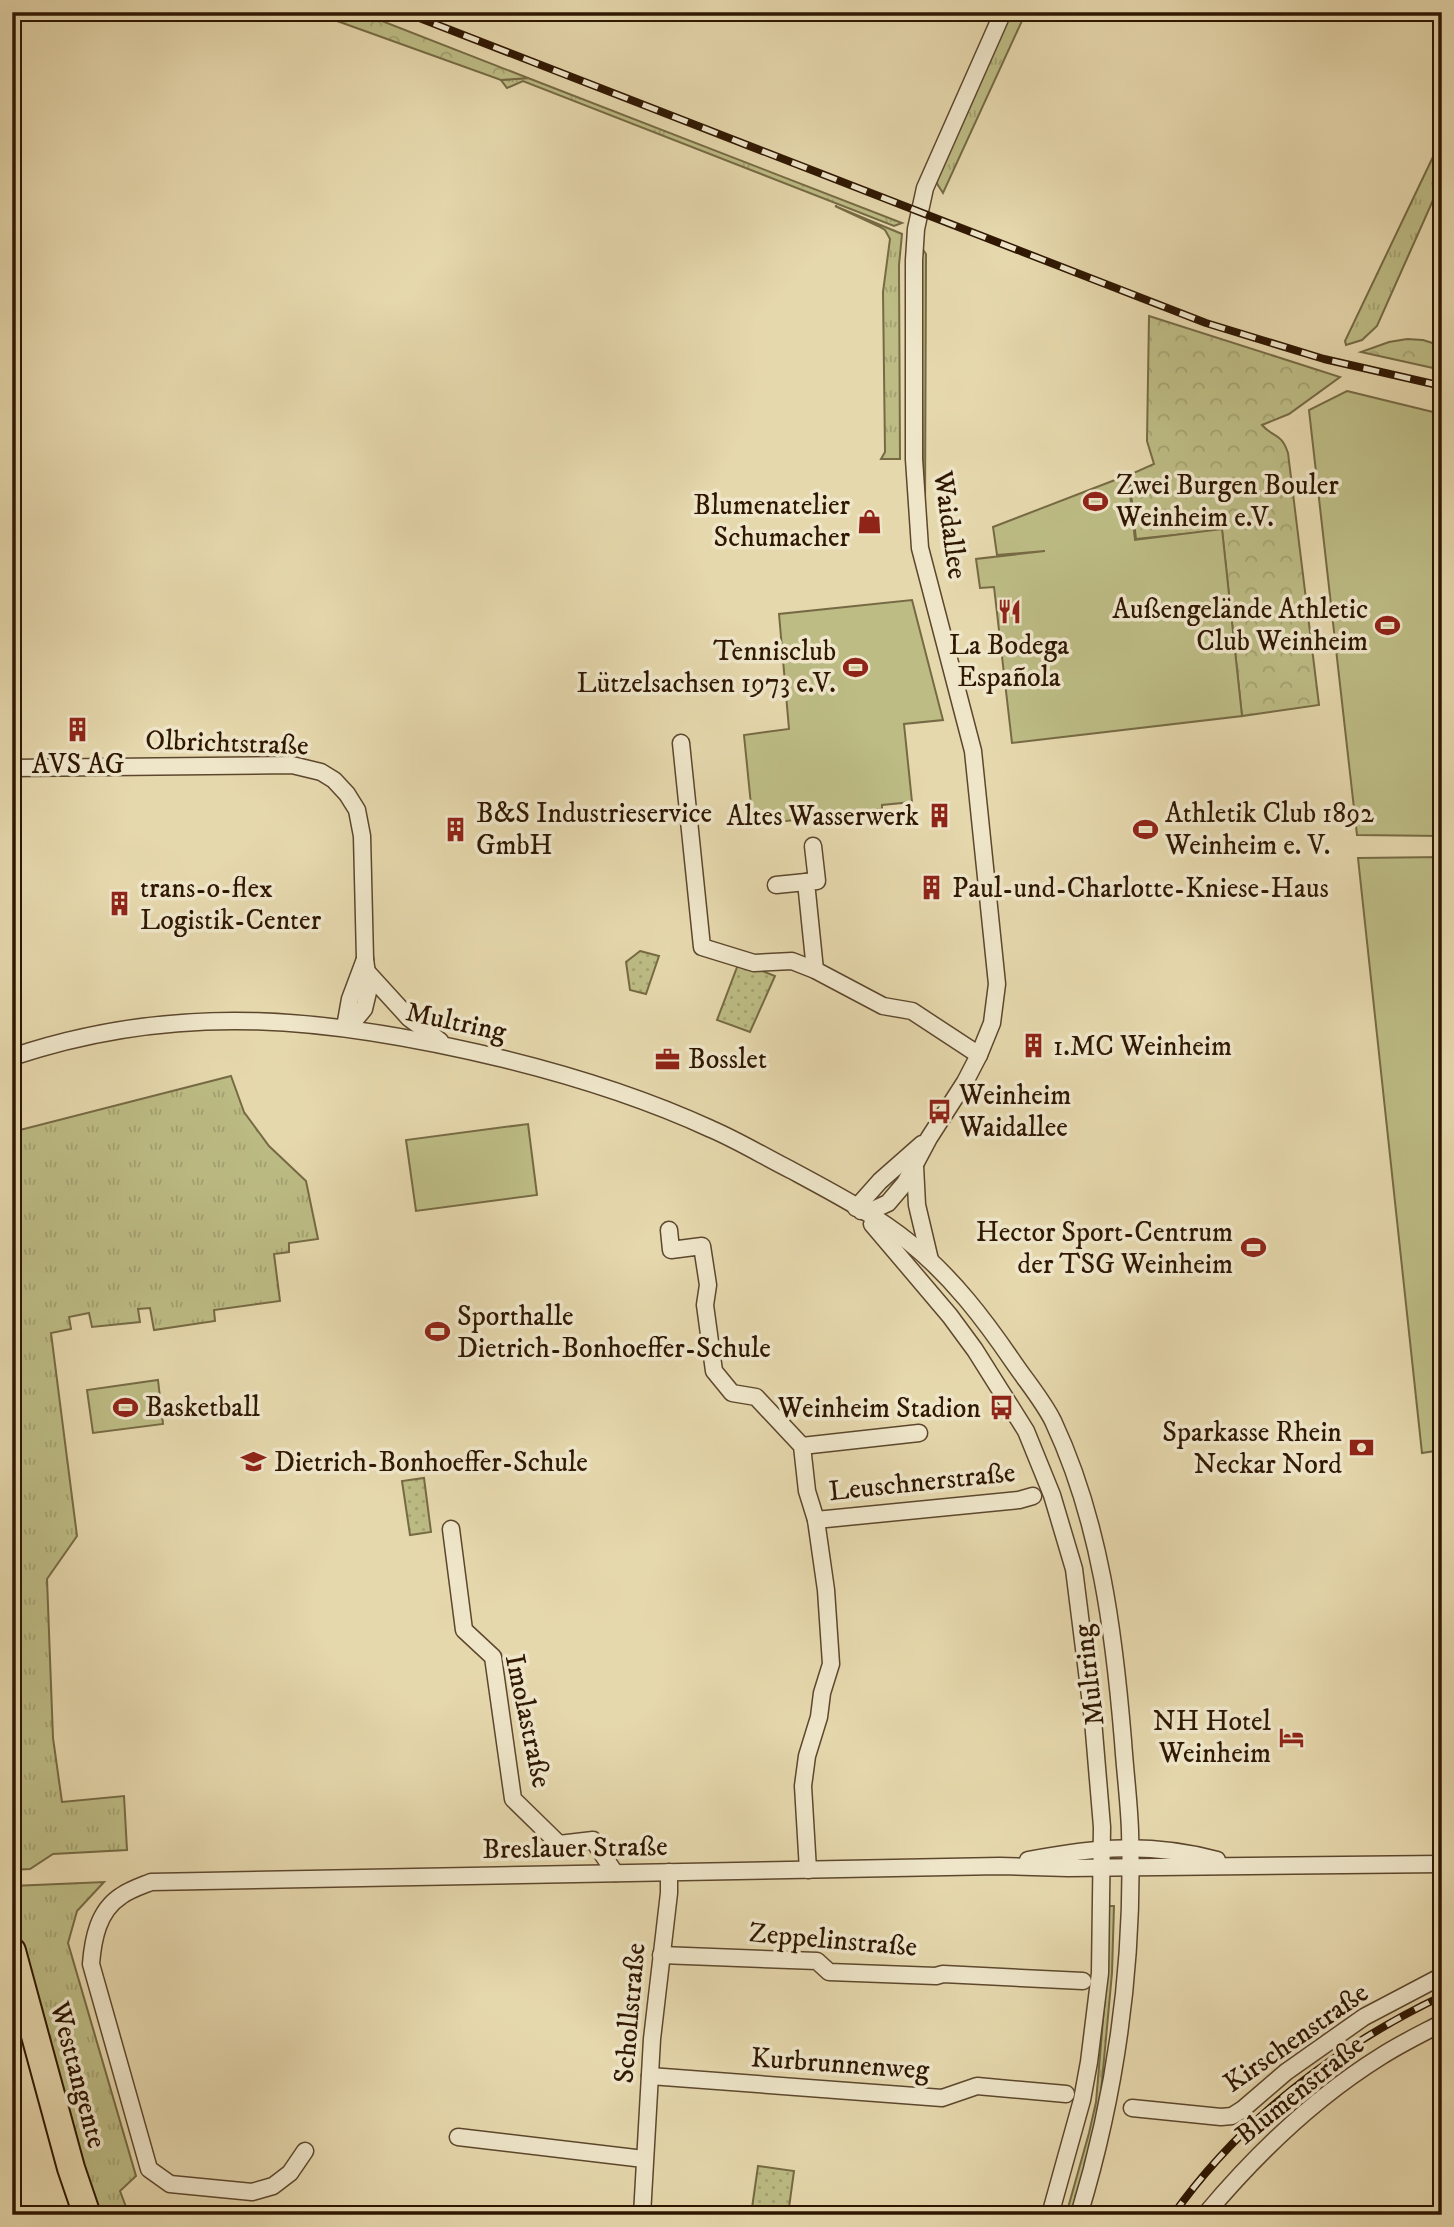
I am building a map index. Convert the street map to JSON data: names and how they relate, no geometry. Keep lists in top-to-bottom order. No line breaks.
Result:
{"streets":{"main road":["Westtangente"],"street":["Waidallee","Olbrichtstraße","Multring","Leuschnerstraße","Imolastraße","Breslauer Straße","Zeppelinstraße","Schollstraße","Kirschenstraße","Kurbrunnenweg","Blumenstraße"]},"crossings":[["Waidallee","Multring"],["Olbrichtstraße","Multring"],["Multring","Breslauer Straße"],["Leuschnerstraße","Breslauer Straße"],["Imolastraße","Breslauer Straße"],["Breslauer Straße","Schollstraße"],["Zeppelinstraße","Schollstraße"],["Schollstraße","Kurbrunnenweg"]],"places":{"sports":["Zwei Burgen Bouler Weinheim e.V.","Außengelände Athletic Club Weinheim","Tennisclub Lützelsachsen 1973 e.V.","Athletik Club 1892 Weinheim e. V.","Hector Sport-Centrum der TSG Weinheim","Sporthalle Dietrich-Bonhoeffer-Schule","Basketball"],"shop":["Blumenatelier Schumacher"],"restaurant":["La Bodega Española"],"building":["AVS AG","Altes Wasserwerk","B&S Industrieservice GmbH","Paul-und-Charlotte-Kniese-Haus","trans-o-flex Logistik-Center","1.MC Weinheim"],"office":["Bosslet"],"bus stop":["Weinheim Waidallee","Weinheim Stadion"],"bank":["Sparkasse Rhein Neckar Nord"],"school or university":["Dietrich-Bonhoeffer-Schule"],"hotel":["NH Hotel Weinheim"]}}
